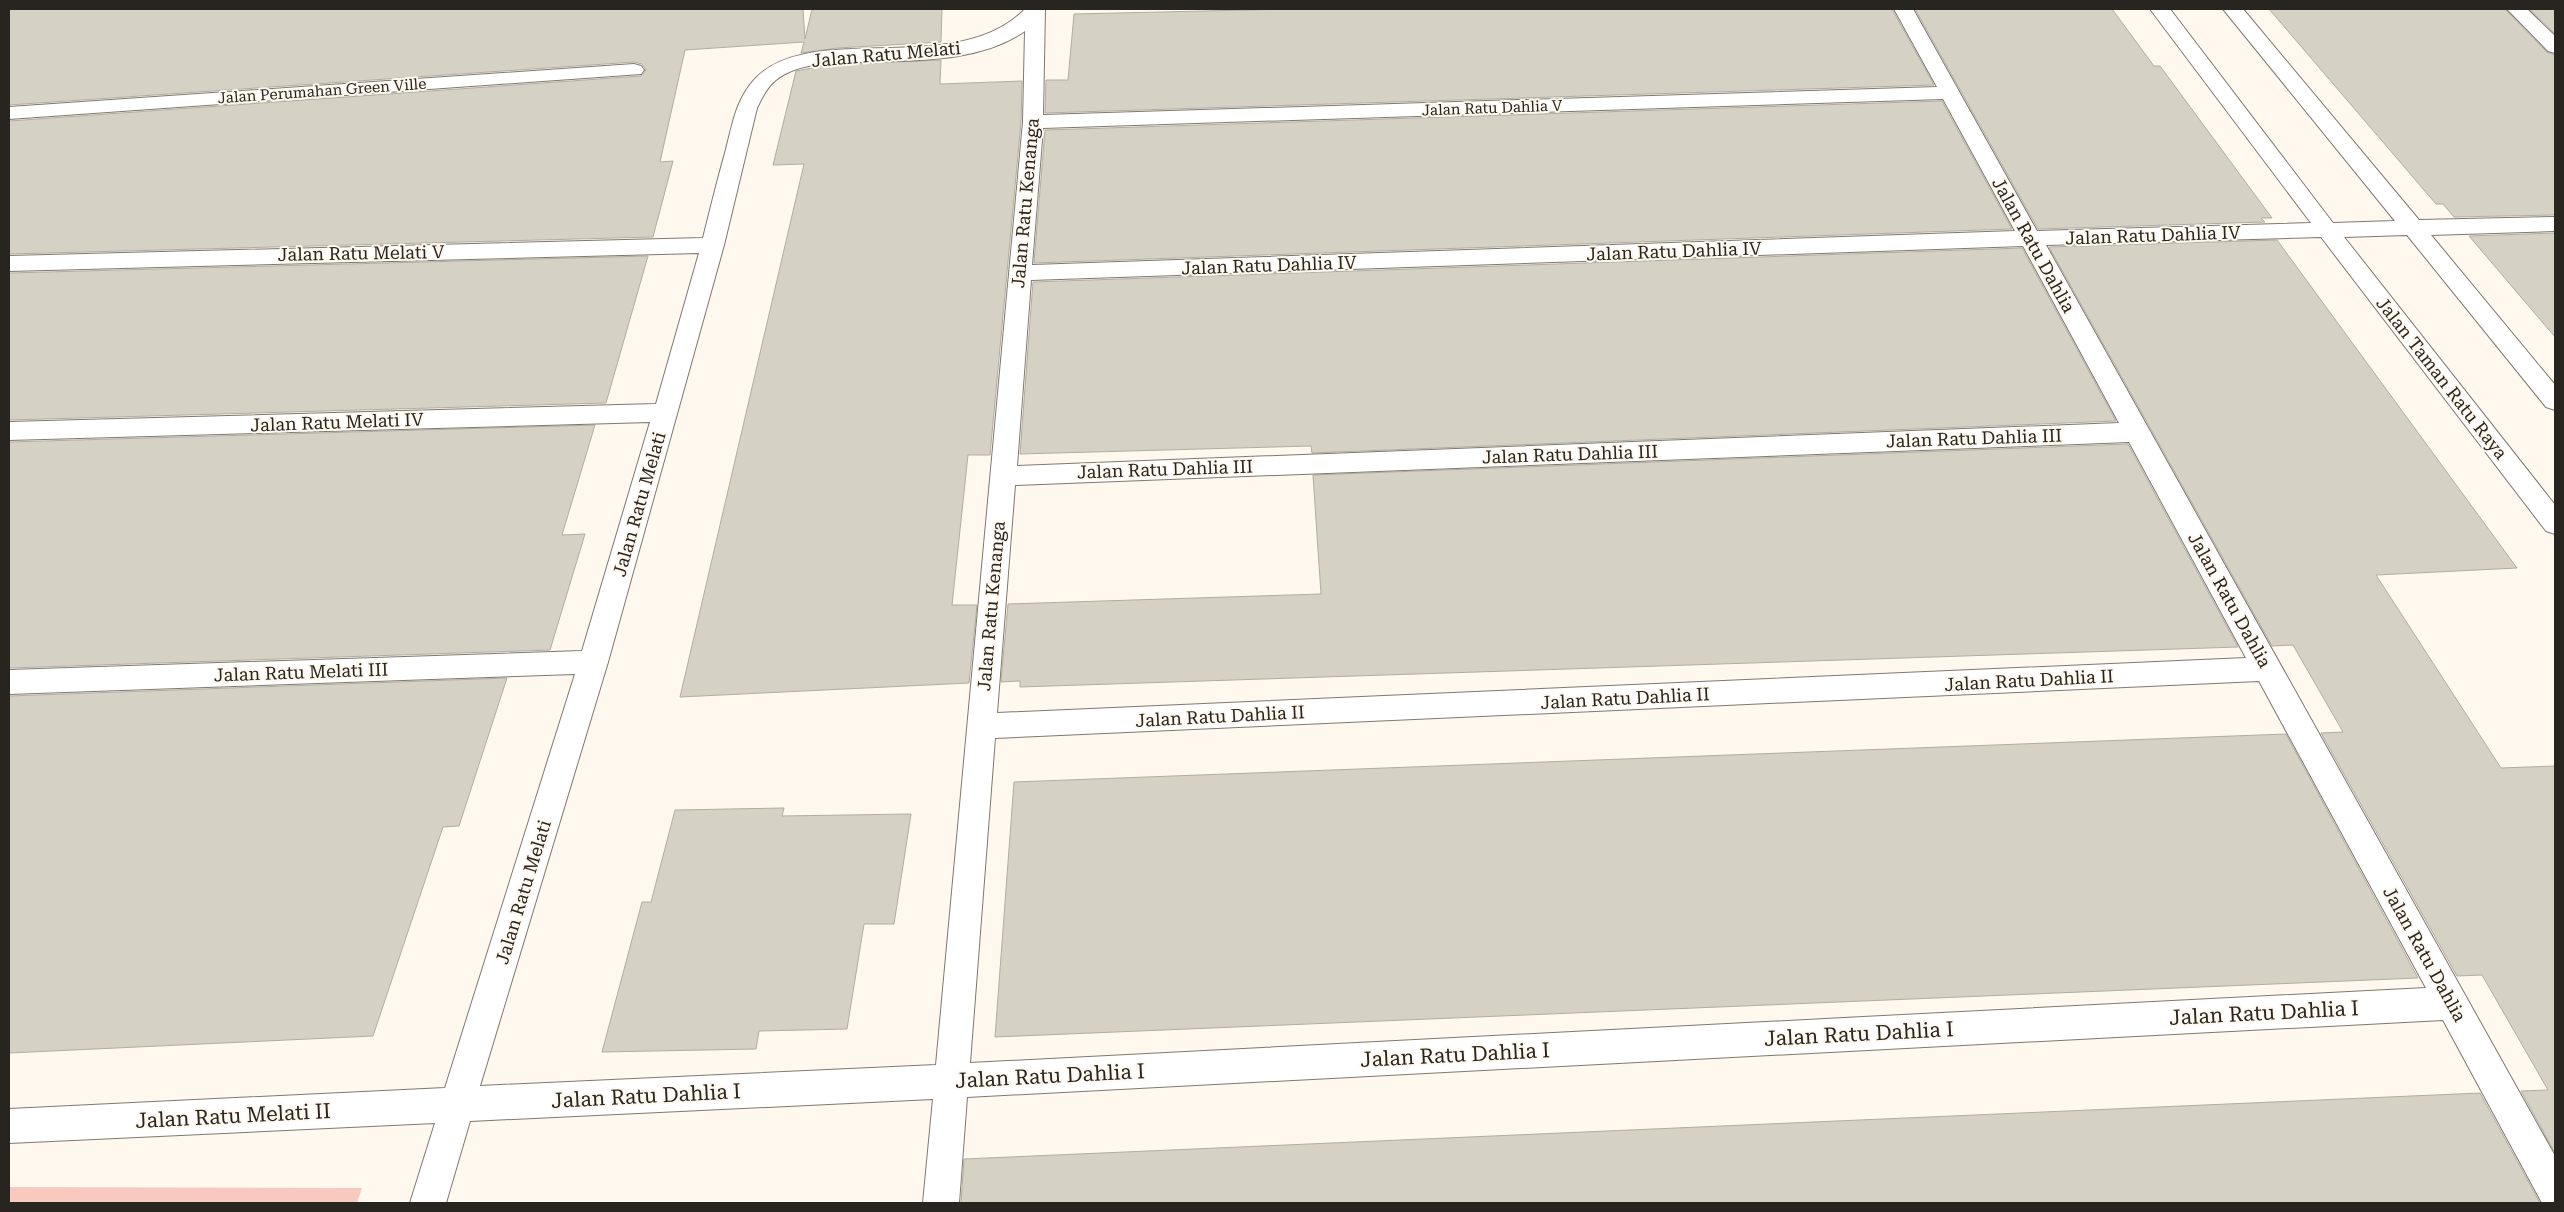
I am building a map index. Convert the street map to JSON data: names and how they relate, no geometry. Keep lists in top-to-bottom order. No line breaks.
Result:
{"streets":{"street":["Jalan Ratu Melati","Jalan Perumahan Green Ville","Jalan Ratu Dahlia V","Jalan Ratu Kenanga","Jalan Ratu Dahlia IV","Jalan Ratu Dahlia","Jalan Ratu Melati V","Jalan Taman Ratu Raya","Jalan Ratu Melati IV","Jalan Ratu Dahlia III","Jalan Ratu Melati III","Jalan Ratu Dahlia II","Jalan Ratu Dahlia I","Jalan Ratu Melati II"]},"crossings":[["Jalan Ratu Melati","Jalan Ratu Kenanga"],["Jalan Ratu Melati","Jalan Ratu Melati V"],["Jalan Ratu Melati","Jalan Ratu Melati IV"],["Jalan Ratu Melati","Jalan Ratu Melati III"],["Jalan Ratu Melati","Jalan Ratu Dahlia I"],["Jalan Ratu Melati","Jalan Ratu Melati II"],["Jalan Ratu Dahlia V","Jalan Ratu Kenanga"],["Jalan Ratu Dahlia V","Jalan Ratu Dahlia"],["Jalan Ratu Kenanga","Jalan Ratu Dahlia IV"],["Jalan Ratu Kenanga","Jalan Ratu Dahlia III"],["Jalan Ratu Kenanga","Jalan Ratu Dahlia II"],["Jalan Ratu Kenanga","Jalan Ratu Dahlia I"],["Jalan Ratu Dahlia IV","Jalan Ratu Dahlia"],["Jalan Ratu Dahlia IV","Jalan Taman Ratu Raya"],["Jalan Ratu Dahlia","Jalan Ratu Dahlia III"],["Jalan Ratu Dahlia","Jalan Ratu Dahlia II"],["Jalan Ratu Dahlia","Jalan Ratu Dahlia I"],["Jalan Ratu Dahlia I","Jalan Ratu Melati II"]]}
